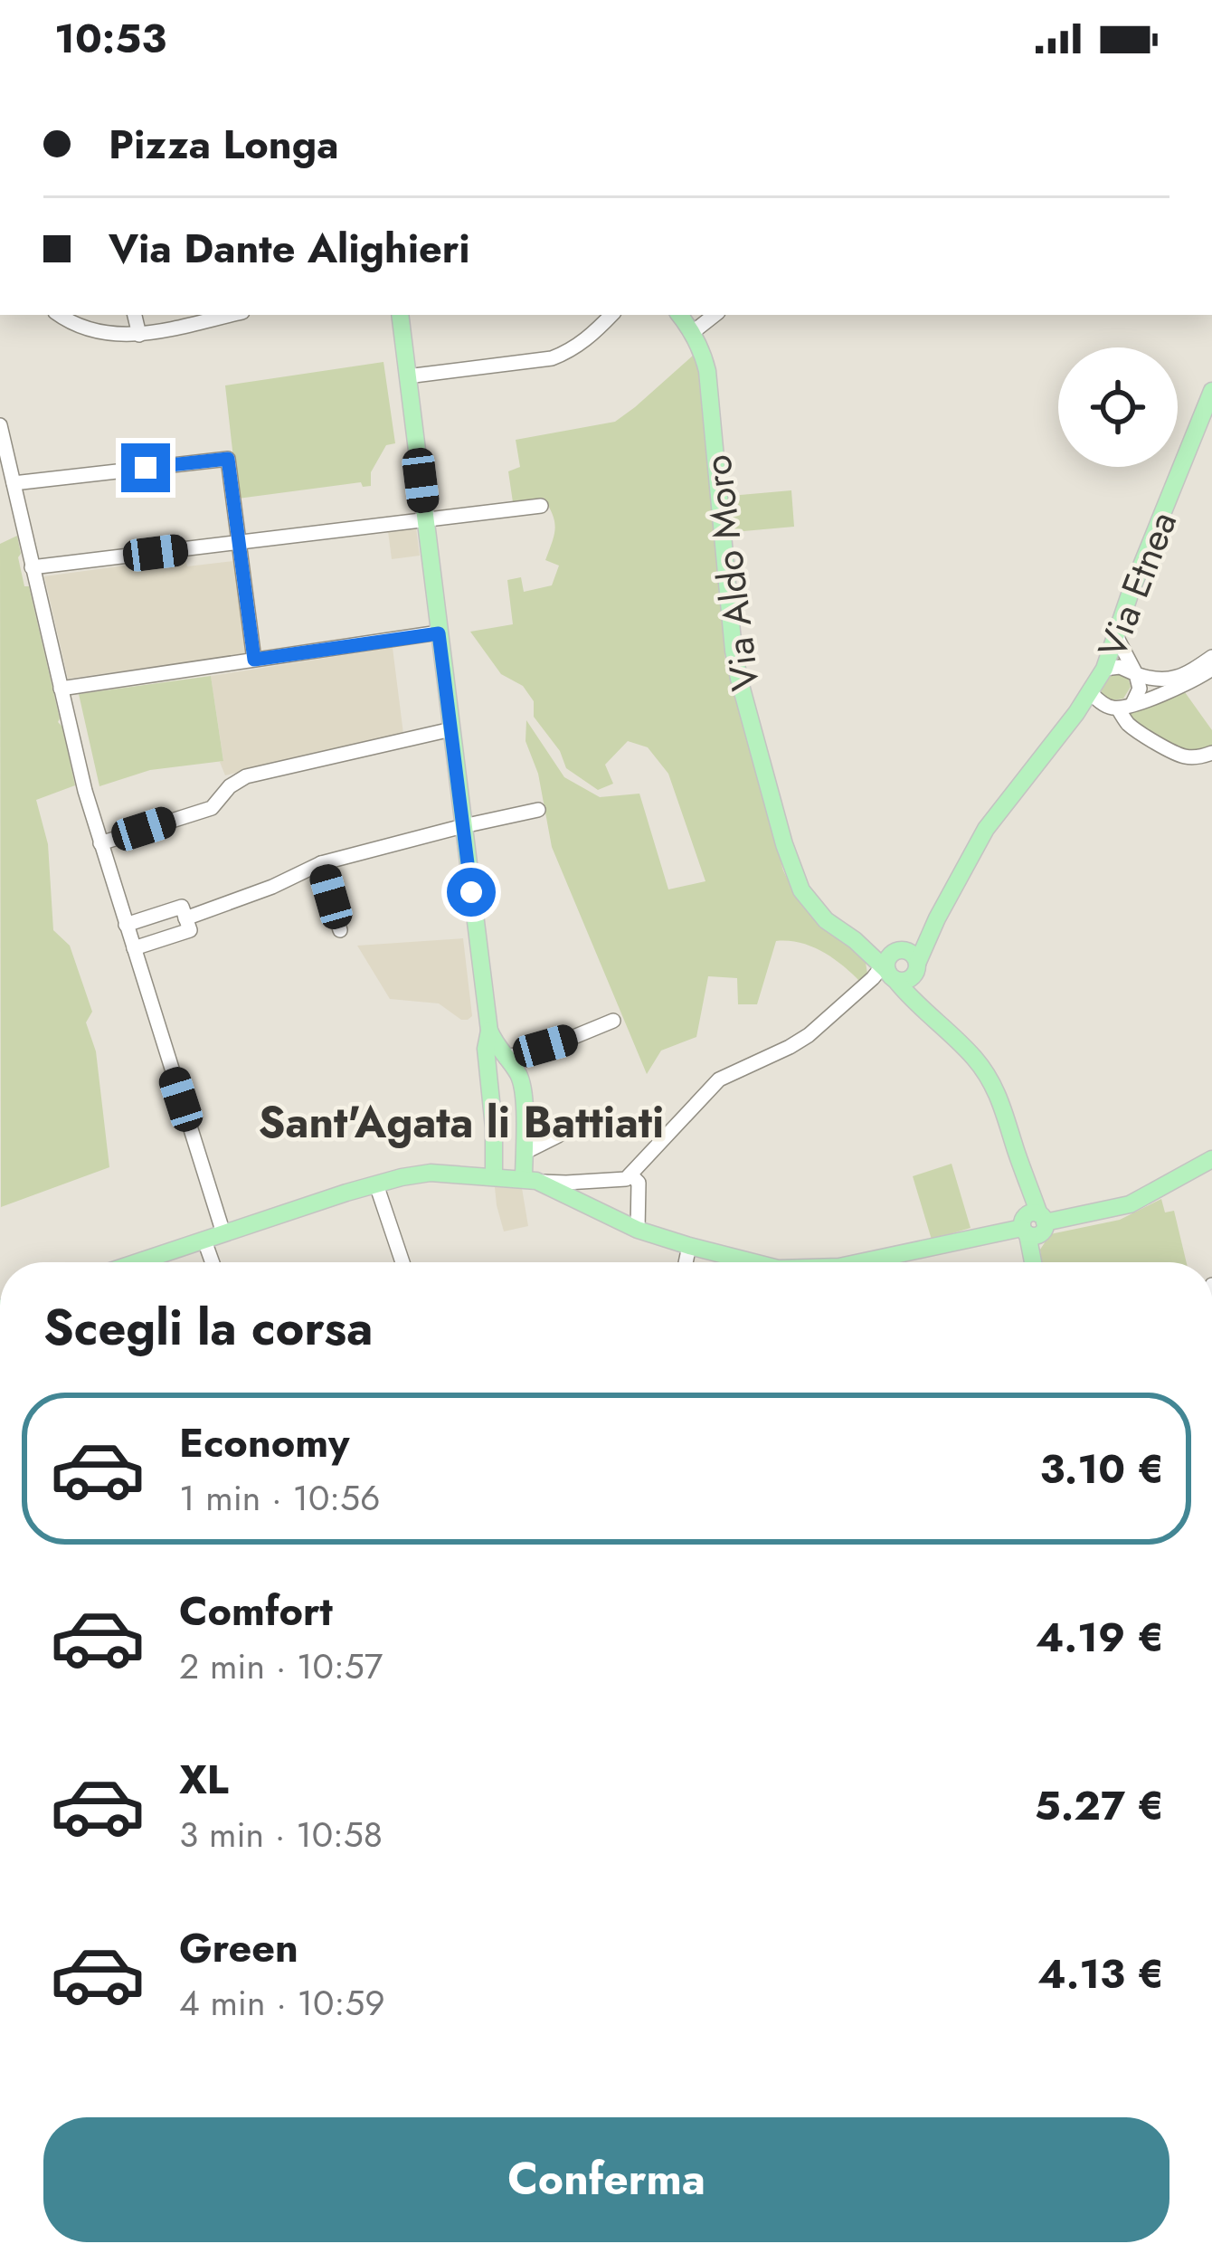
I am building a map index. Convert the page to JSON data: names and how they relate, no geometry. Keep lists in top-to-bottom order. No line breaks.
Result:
{"streets":{"main road":["Via Aldo Moro","Via Etnea"]},"districts":["Sant'Agata li Battiati"],"page":{"status":"10:53","banner":["Pizza Longa","Via Dante Alighieri"],"heading":"Scegli la corsa","list":[{"name":"Economy","note":"1 min · 10:56","value":"3.10 €"},{"name":"Comfort","note":"2 min · 10:57","value":"4.19 €"},{"name":"XL","note":"3 min · 10:58","value":"5.27 €"},{"name":"Green","note":"4 min · 10:59","value":"4.13 €"}],"buttons":"Conferma"}}
